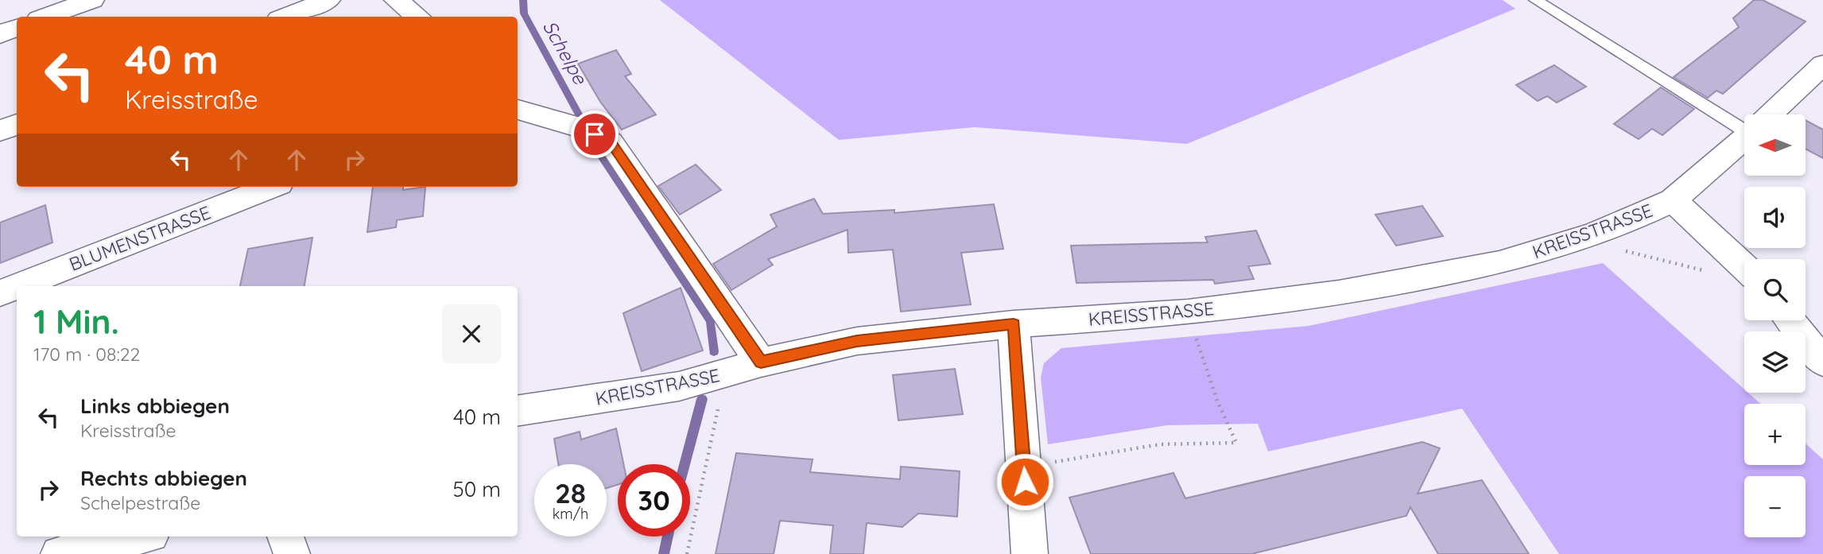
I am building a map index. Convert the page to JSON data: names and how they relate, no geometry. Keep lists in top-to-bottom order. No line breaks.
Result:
{"streets":{"street":["KREISSTRASSE","BLUMENSTRASSE"]},"water":["Schelpe"],"north":"left","page":{"turn":["40 m","Kreisstraße"],"map_buttons":["+","−"],"heading":["1 Min.","170 m · 08:22"],"list":[{"name":"Links abbiegen","note":"Kreisstraße","value":"40 m"},{"name":"Rechts abbiegen","note":"Schelpestraße","value":"50 m"}],"speed":"28 km/h","limit":"30"}}
